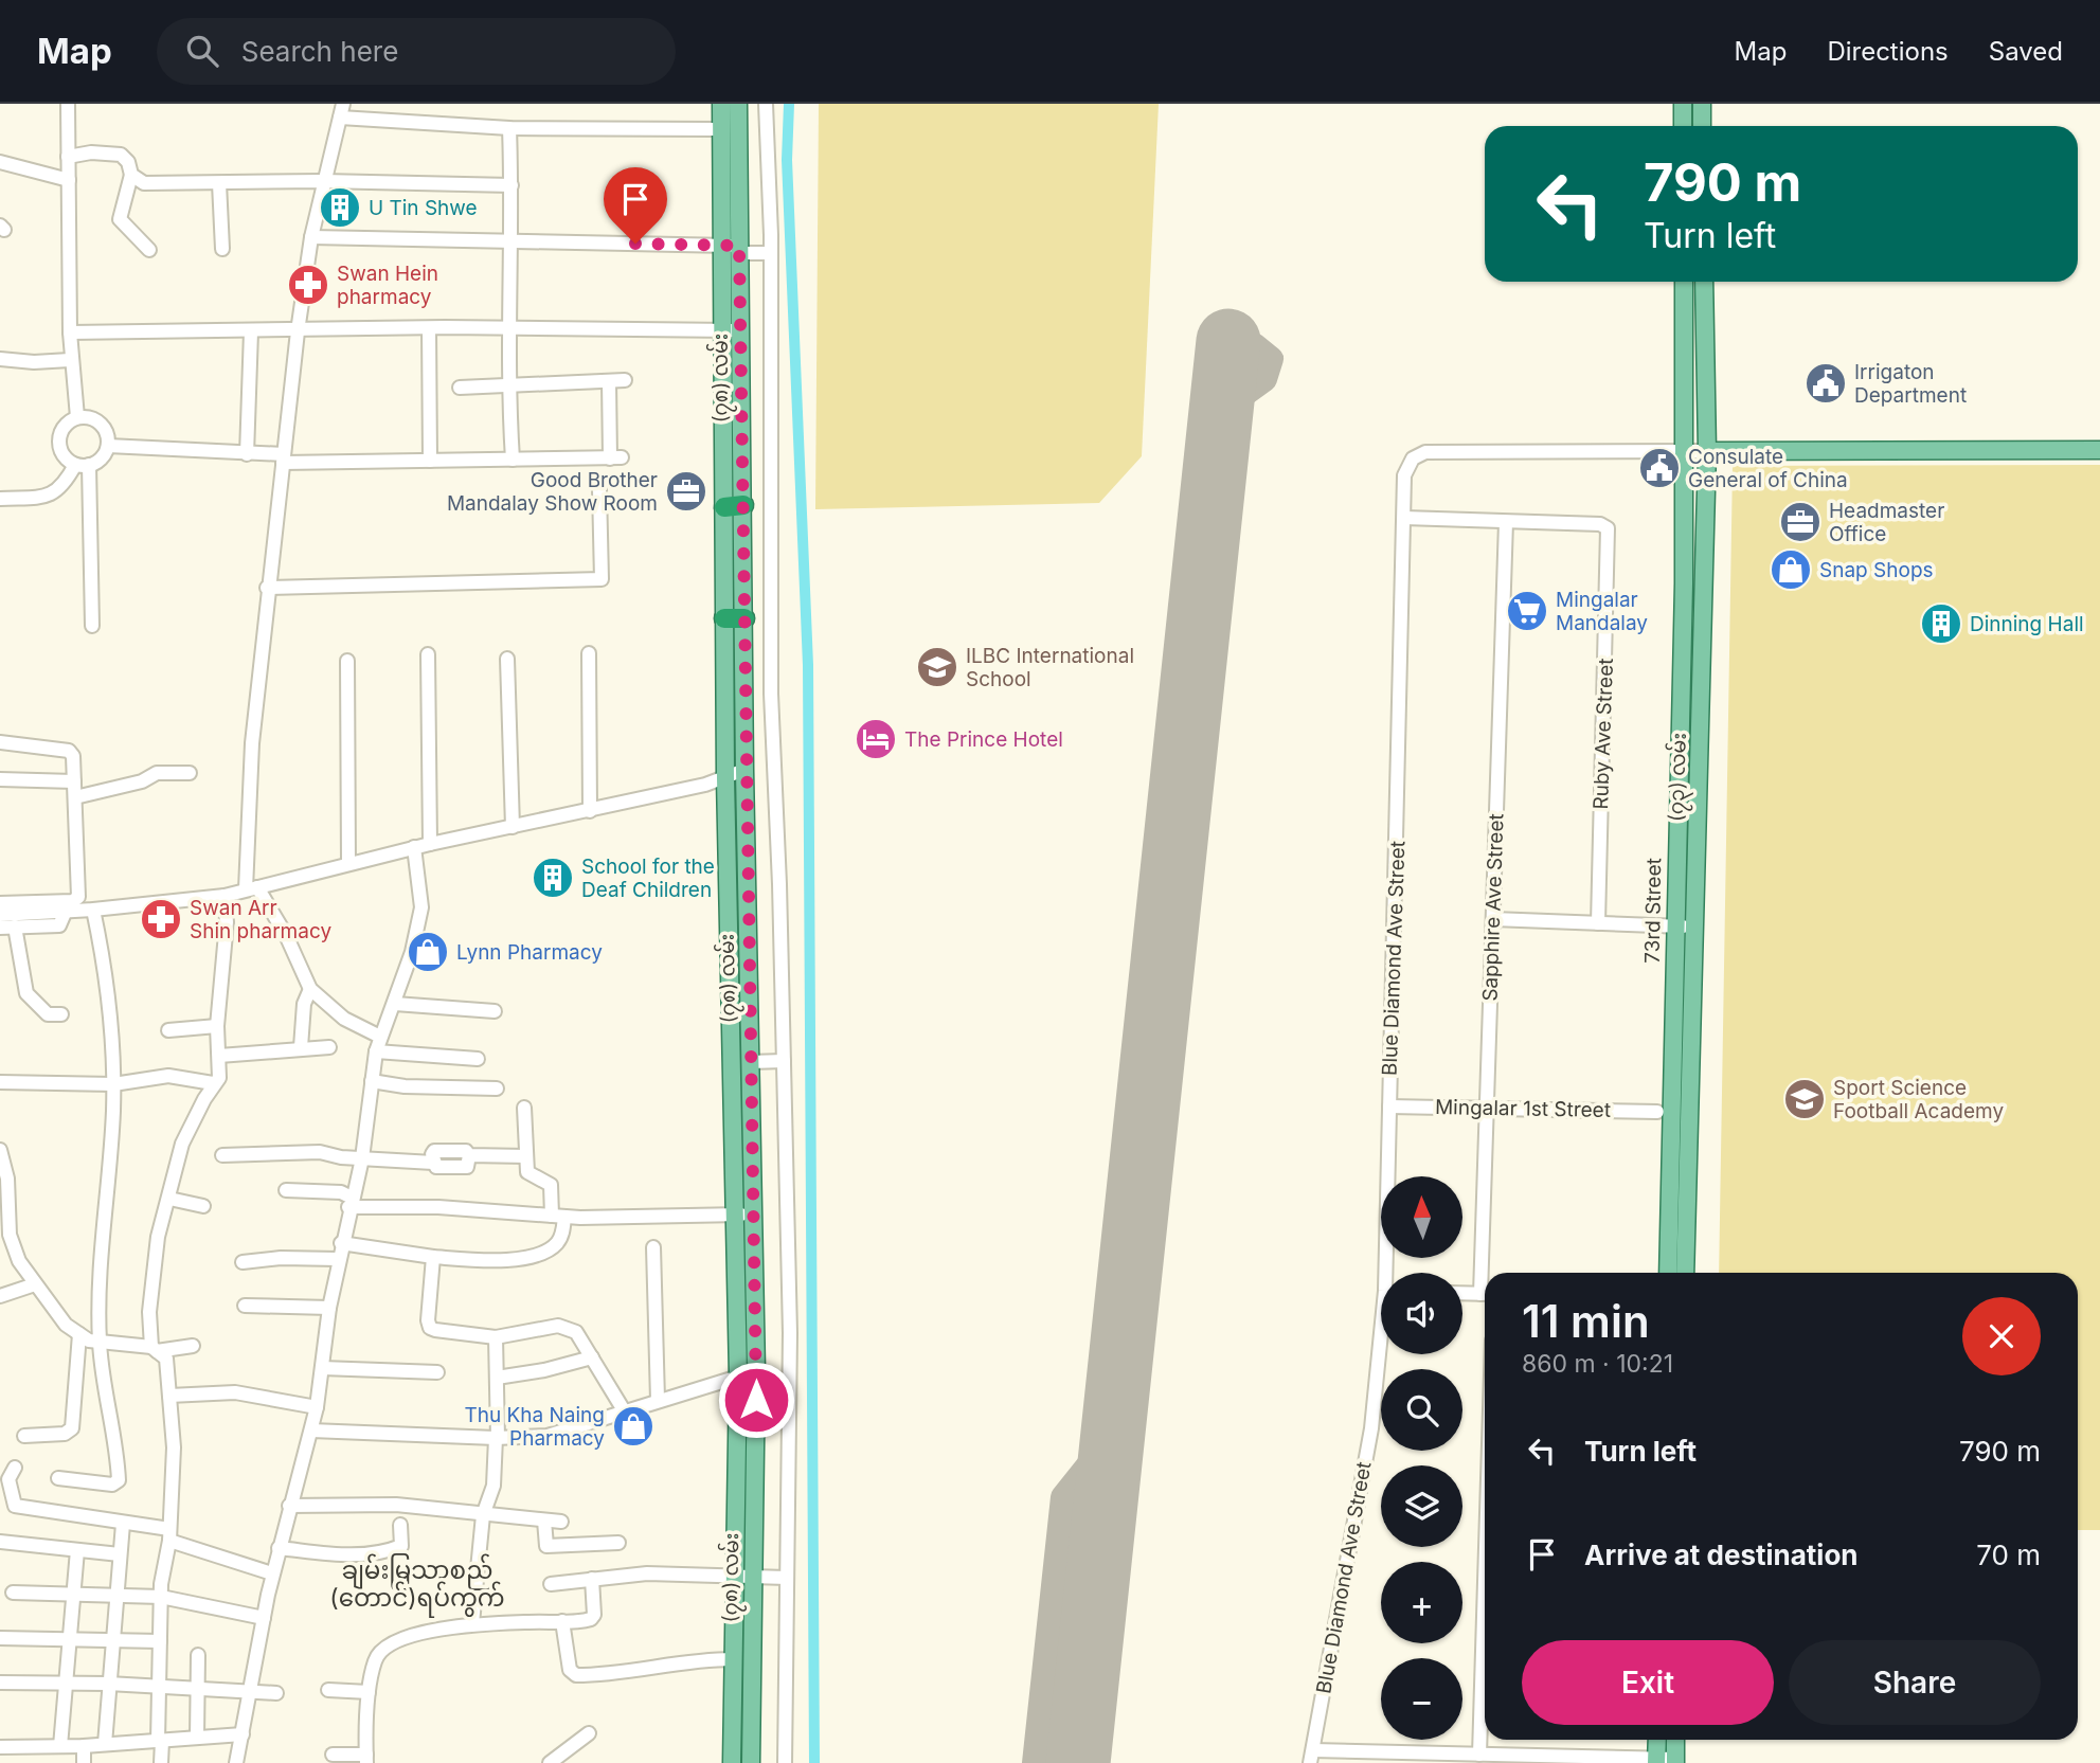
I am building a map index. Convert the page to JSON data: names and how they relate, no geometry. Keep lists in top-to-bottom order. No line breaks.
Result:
{"streets":{"main road":["(၇၈) လမ်း","(၇၃) လမ်း","73rd Street"],"street":["Ruby Ave Street","Sapphire Ave Street","Blue Diamond Ave Street","Mingalar 1st Street"]},"crossings":[["Ruby Ave Street","Sapphire Ave Street"],["Ruby Ave Street","Blue Diamond Ave Street"],["(၇၃) လမ်း","Blue Diamond Ave Street"],["Sapphire Ave Street","Mingalar 1st Street"],["73rd Street","Blue Diamond Ave Street"],["Blue Diamond Ave Street","Mingalar 1st Street"]],"districts":["ချမ်းမြသာစည် (တောင်)ရပ်ကွက်"],"places":{"building":["U Tin Shwe","Dinning Hall","School for the Deaf Children"],"pharmacy":["Swan Hein pharmacy","Swan Arr Shin pharmacy"],"public building":["Irrigaton Department","Consulate General of China"],"office":["Good Brother Mandalay Show Room","Headmaster Office"],"shop":["Snap Shops","Lynn Pharmacy","Thu Kha Naing Pharmacy"],"supermarket":["Mingalar Mandalay"],"school or university":["ILBC International School","Sport Science Football Academy"],"hotel":["The Prince Hotel"]},"north":"top","page":{"header":"Map","search":"Search here","nav":["Map","Directions","Saved"],"turn":["790 m","Turn left"],"map_buttons":["+","−"],"heading":["11 min","860 m · 10:21"],"list":[{"name":"Turn left","value":"790 m"},{"name":"Arrive at destination","value":"70 m"}],"buttons":["Exit","Share"]}}
